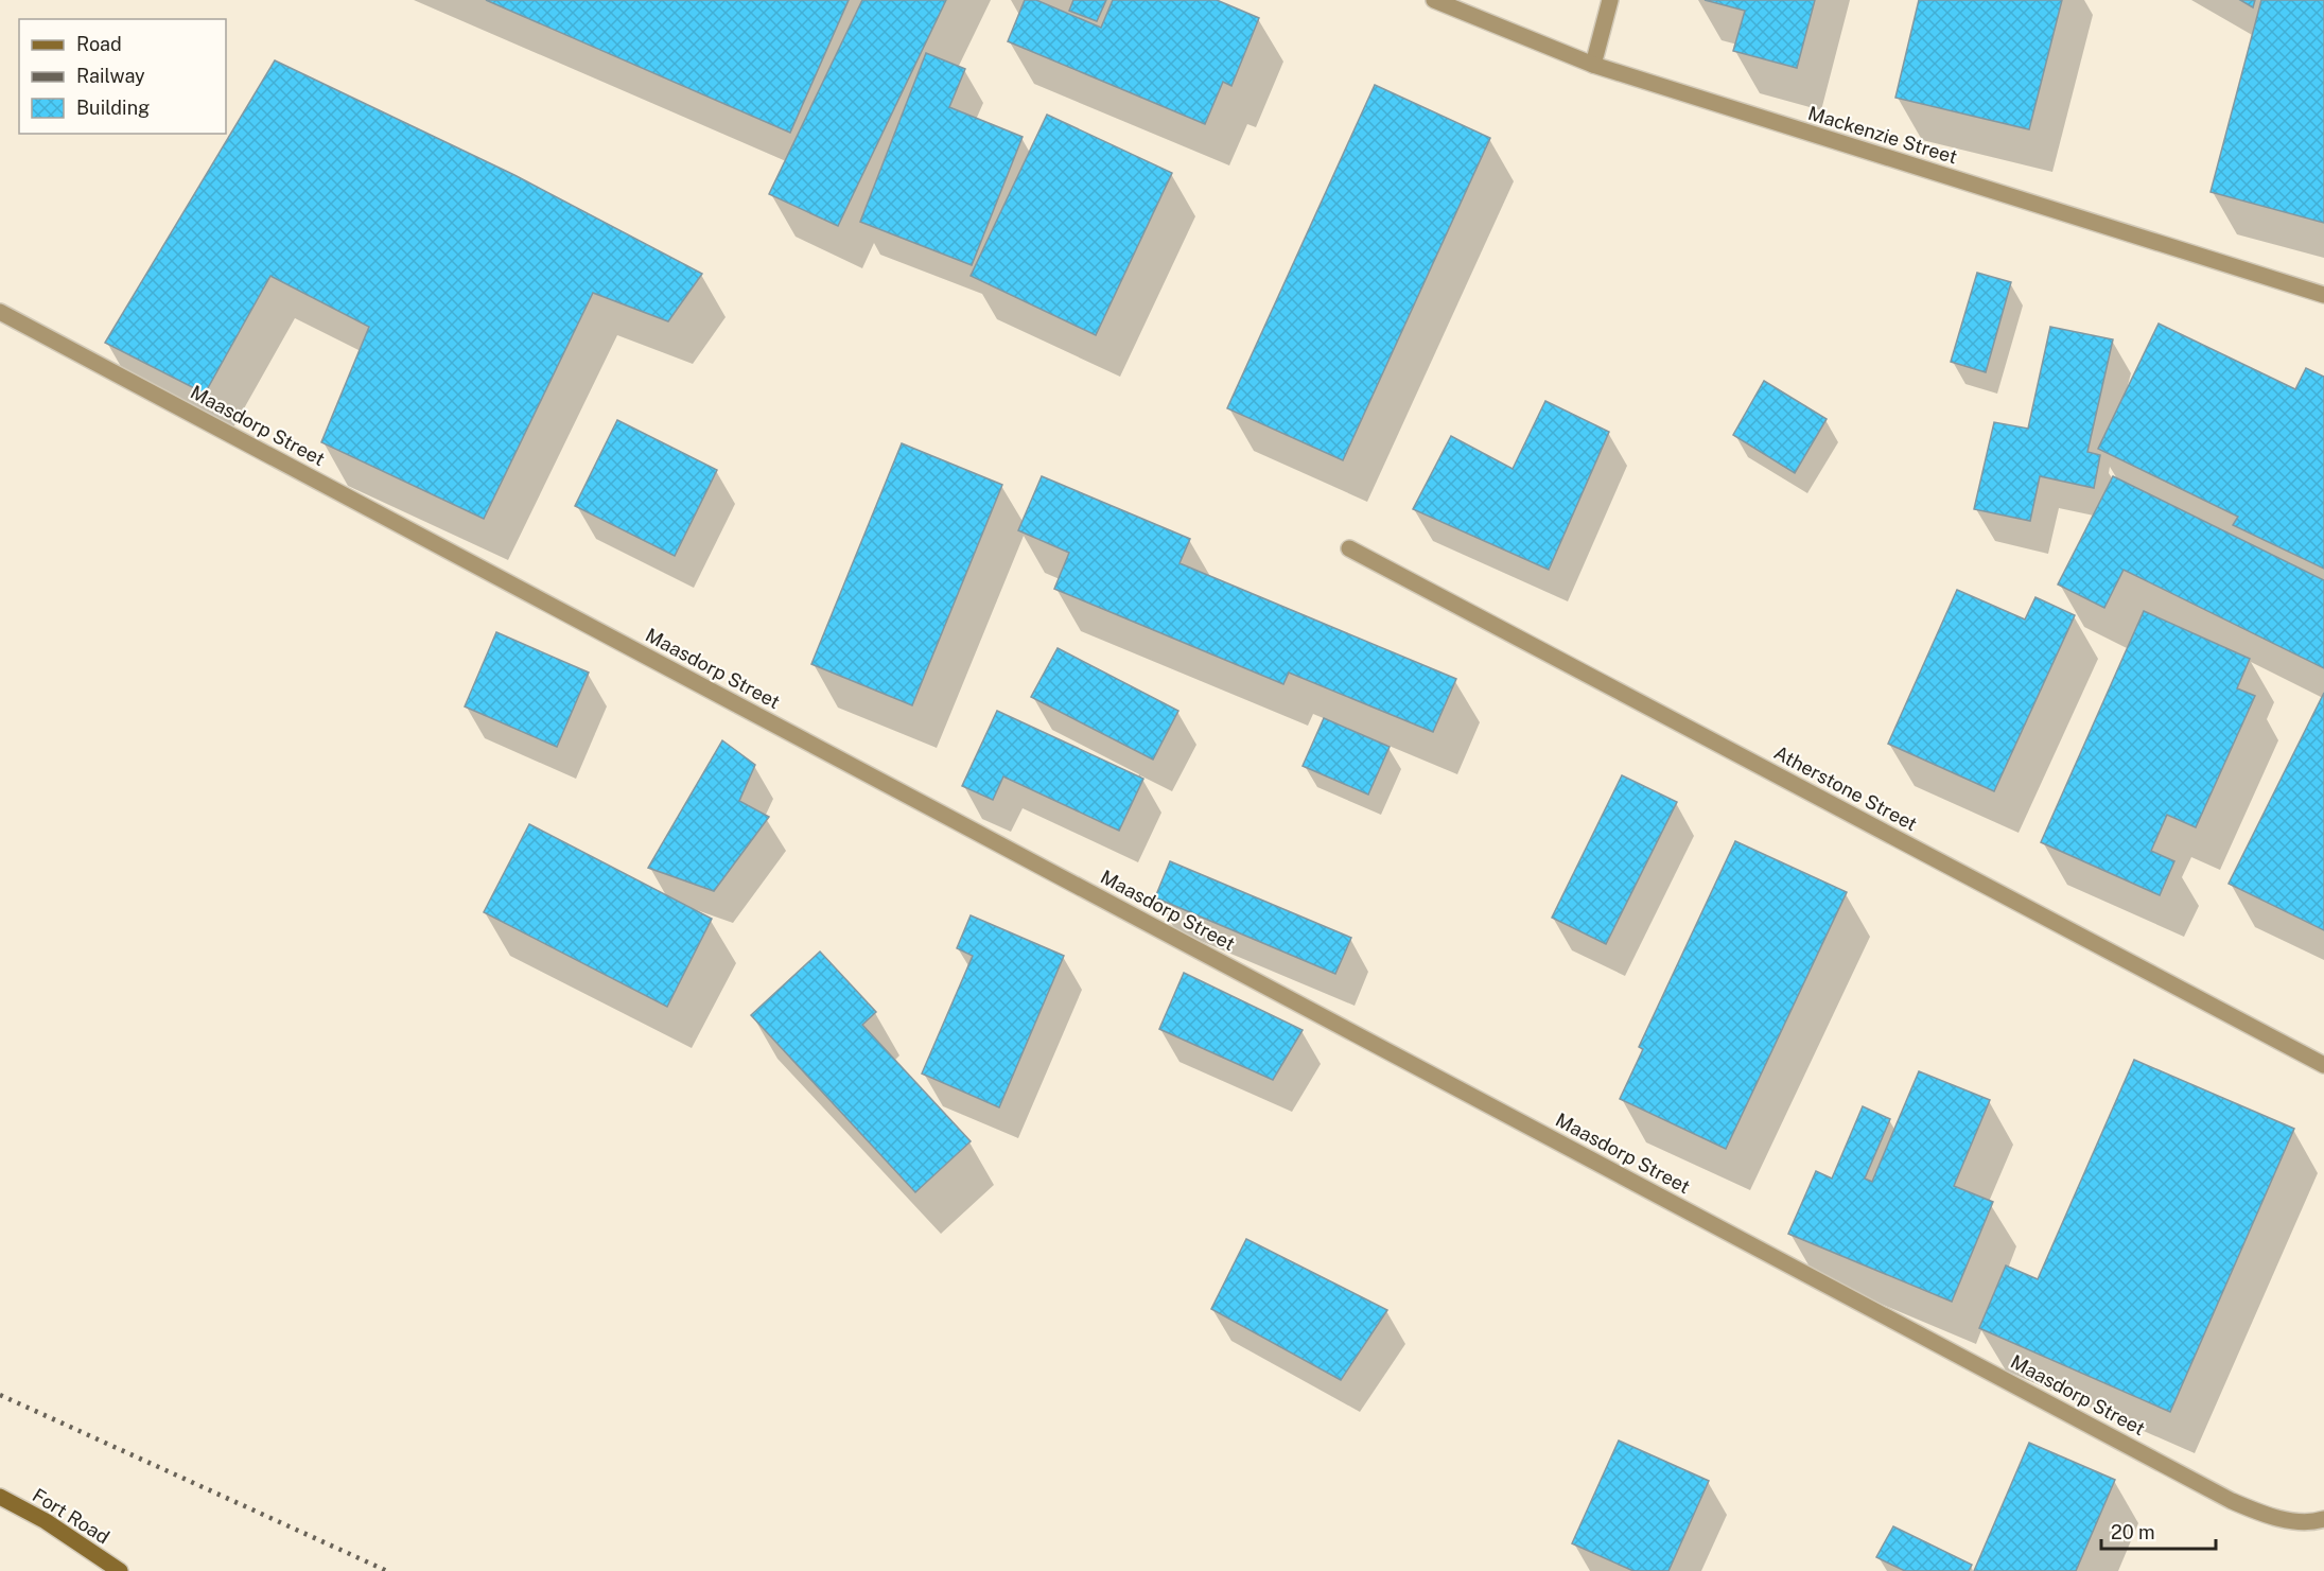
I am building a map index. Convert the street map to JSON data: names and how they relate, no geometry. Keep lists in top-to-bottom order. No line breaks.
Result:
{"streets":{"main road":["Fort Road"],"street":["Mackenzie Street","Maasdorp Street","Atherstone Street"]},"legend":["Road","Railway","Building"],"scale_bar":"20 m"}
